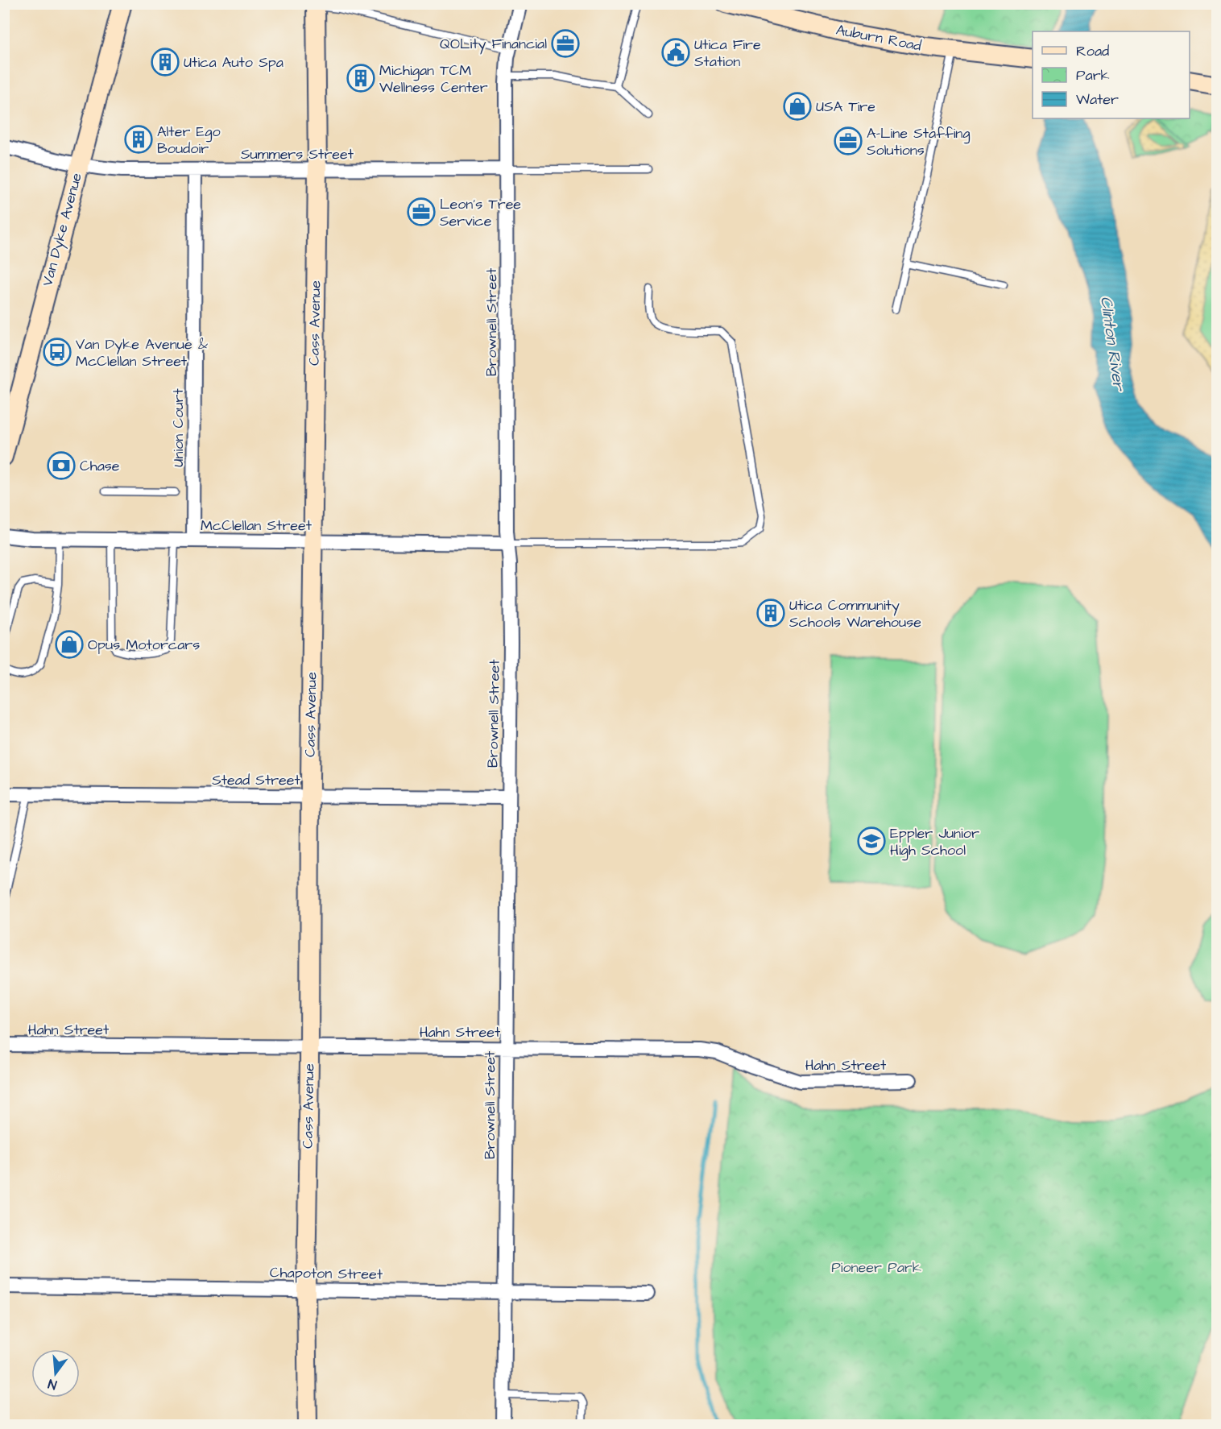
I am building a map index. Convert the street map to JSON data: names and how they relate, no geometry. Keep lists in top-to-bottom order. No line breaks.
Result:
{"streets":{"street":["Auburn Road","Summers Street","Van Dyke Avenue","Brownell Street","Cass Avenue","Union Court","McClellan Street","Stead Street","Hahn Street","Chapoton Street"]},"crossings":[["Summers Street","Van Dyke Avenue"],["Summers Street","Brownell Street"],["Summers Street","Cass Avenue"],["Summers Street","Union Court"],["Brownell Street","McClellan Street"],["Brownell Street","Stead Street"],["Brownell Street","Hahn Street"],["Brownell Street","Chapoton Street"],["Cass Avenue","McClellan Street"],["Cass Avenue","Stead Street"],["Cass Avenue","Hahn Street"],["Cass Avenue","Chapoton Street"],["Union Court","McClellan Street"]],"water":["Clinton River"],"parks":["Pioneer Park"],"places":{"office":["QOLity Financial","A-Line Staffing Solutions","Leon's Tree Service"],"public building":["Utica Fire Station"],"building":["Utica Auto Spa","Michigan TCM Wellness Center","Alter Ego Boudoir","Utica Community Schools Warehouse"],"shop":["USA Tire","Opus Motorcars"],"bus stop":["Van Dyke Avenue & McClellan Street"],"bank":["Chase"],"school or university":["Eppler Junior High School"]},"legend":["Road","Park","Water"],"north":"bottom"}
